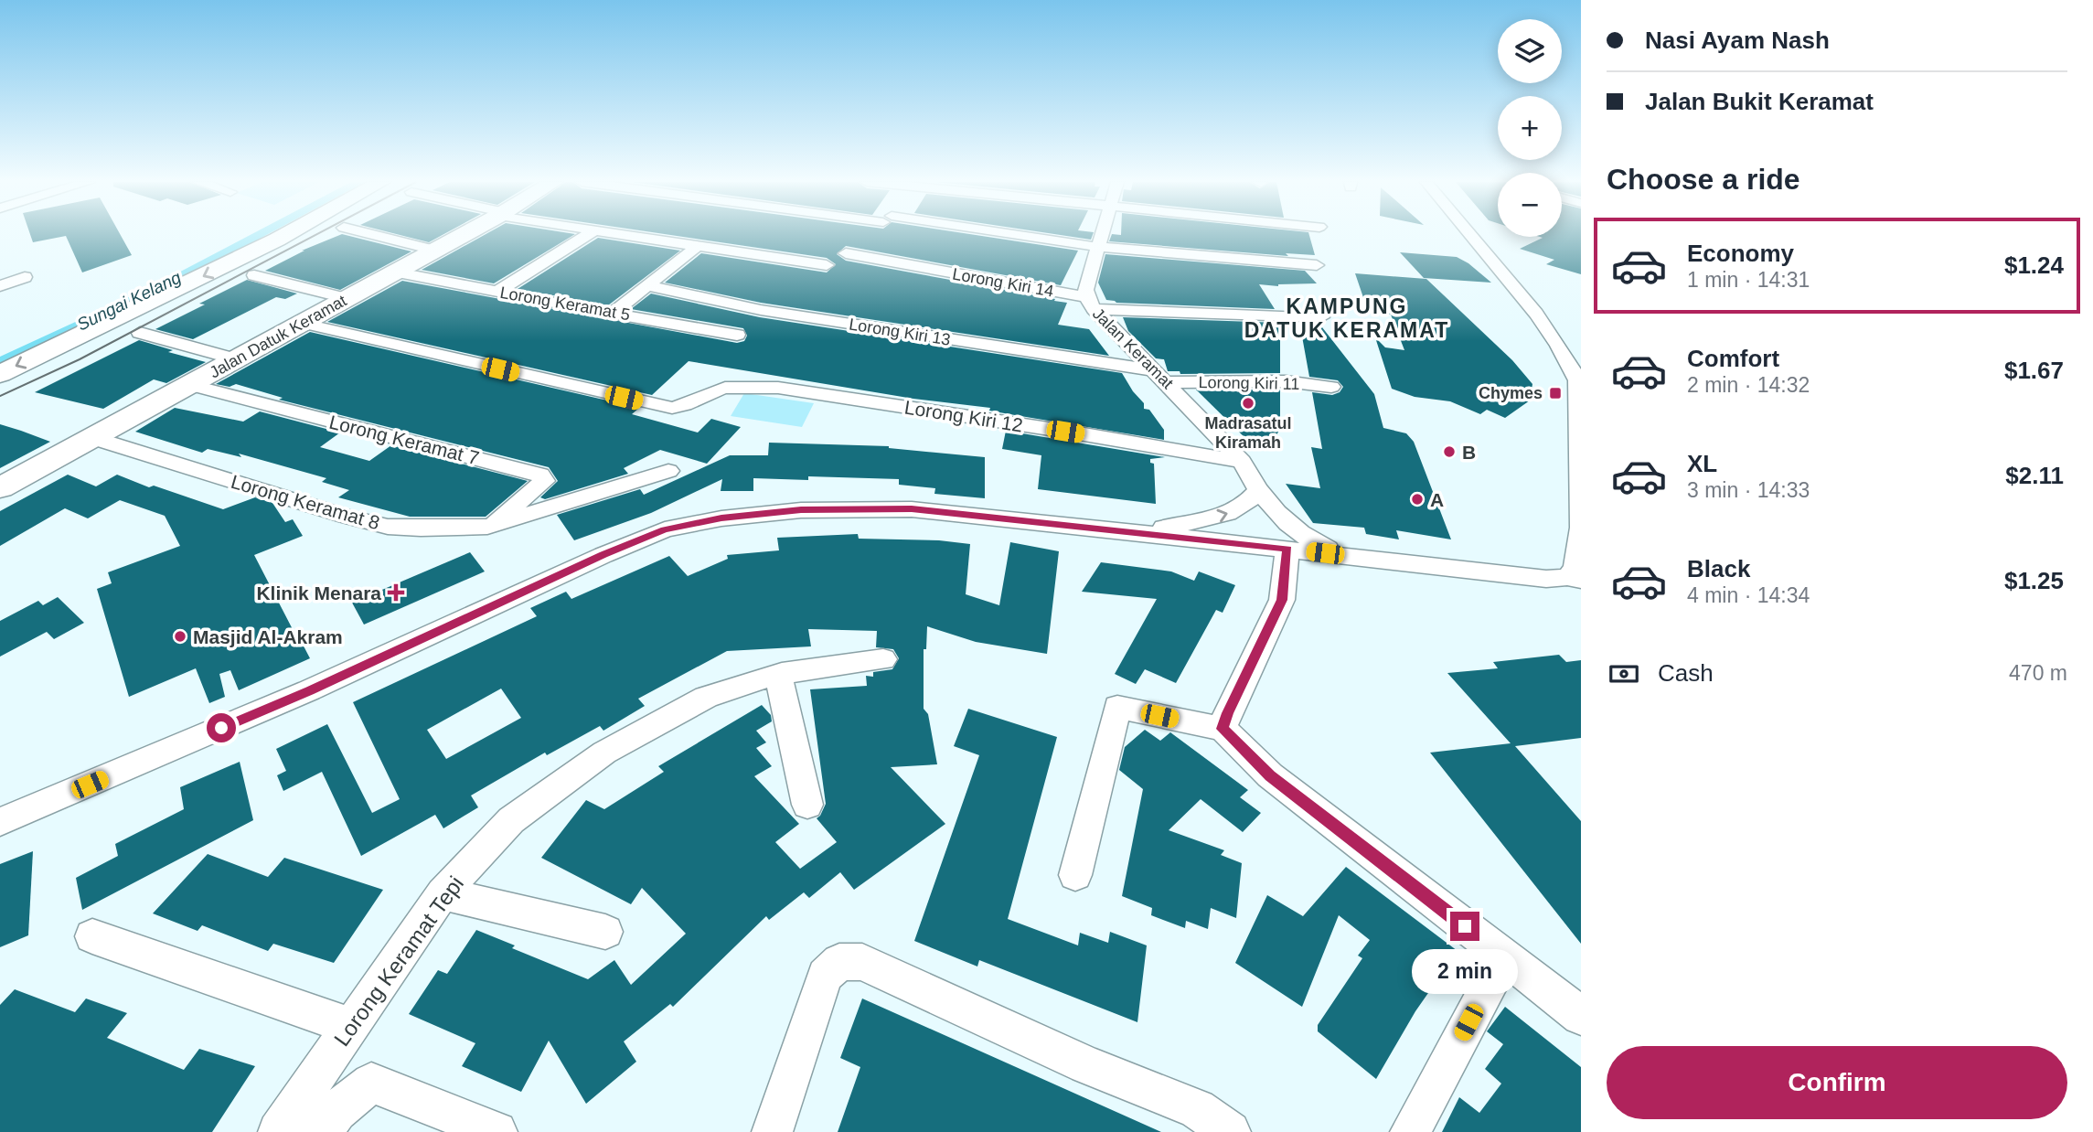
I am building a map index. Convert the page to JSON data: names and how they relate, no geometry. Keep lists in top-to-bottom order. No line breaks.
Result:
{"streets":{"main road":["Jalan Datuk Keramat"],"street":["Lorong Kiri 14","Lorong Keramat 5","Lorong Kiri 13","Jalan Keramat","Lorong Kiri 11","Lorong Kiri 12","Lorong Keramat 7","Lorong Keramat 8","Lorong Keramat Tepi"]},"crossings":[["Lorong Kiri 14","Jalan Keramat"],["Lorong Keramat 5","Jalan Datuk Keramat"],["Lorong Kiri 13","Jalan Keramat"],["Lorong Kiri 13","Lorong Kiri 11"],["Jalan Datuk Keramat","Lorong Kiri 12"],["Jalan Datuk Keramat","Lorong Keramat 7"],["Jalan Datuk Keramat","Lorong Keramat 8"],["Jalan Keramat","Lorong Kiri 11"],["Jalan Keramat","Lorong Kiri 12"],["Lorong Keramat 7","Lorong Keramat 8"]],"districts":["KAMPUNG DATUK KERAMAT"],"water":["Sungai Kelang"],"places":{"transit":["Chymes"],"other":["Madrasatul Kiramah","B","A","Masjid Al-Akram"],"health":["Klinik Menara"]},"page":{"banner":["Nasi Ayam Nash","Jalan Bukit Keramat"],"map_buttons":["+","−"],"heading":"Choose a ride","list":[{"name":"Economy","note":"1 min · 14:31","value":"$1.24"},{"name":"Comfort","note":"2 min · 14:32","value":"$1.67"},{"name":"XL","note":"3 min · 14:33","value":"$2.11"},{"name":"Black","note":"4 min · 14:34","value":"$1.25"}],"pay":["Cash","470 m"],"bubble":"2 min","buttons":"Confirm"}}
